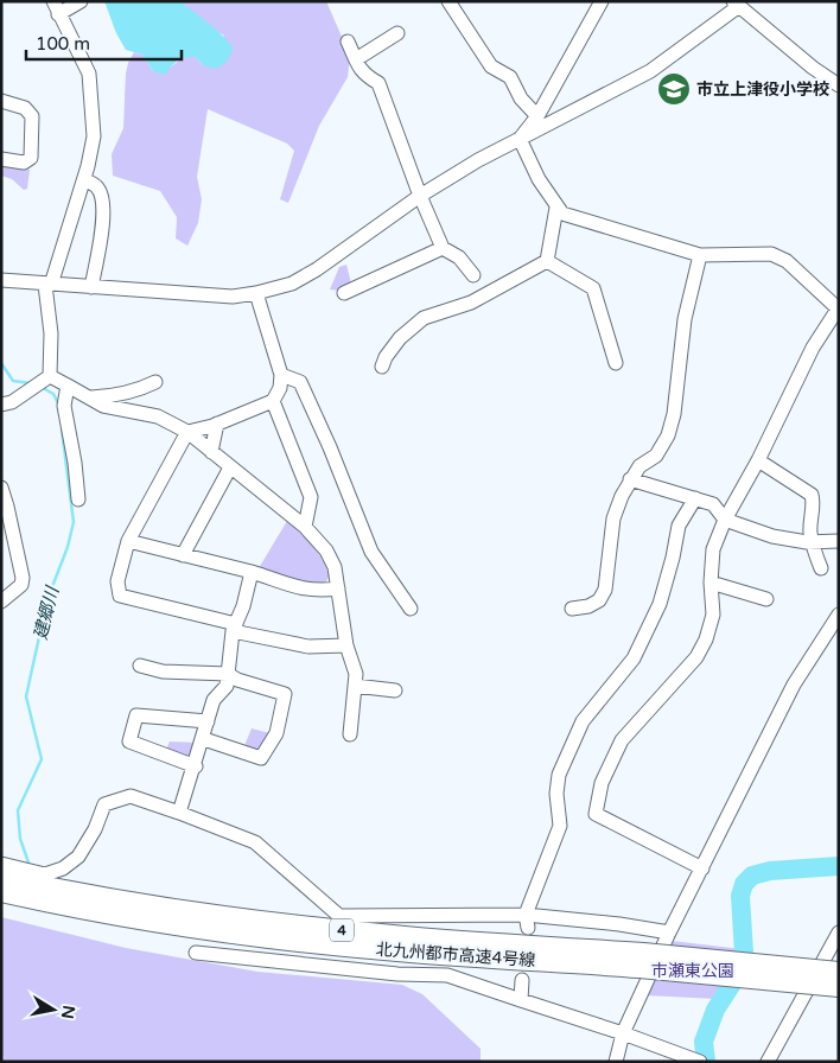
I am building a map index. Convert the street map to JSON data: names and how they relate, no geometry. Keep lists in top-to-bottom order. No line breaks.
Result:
{"streets":{"highway":["4","北九州都市高速4号線"]},"crossings":[["4","北九州都市高速4号線"]],"water":["建郷川"],"parks":["市瀬東公園"],"places":{"school or university":["市立上津役小学校"]},"scale_bar":"100 m","north":"right"}
